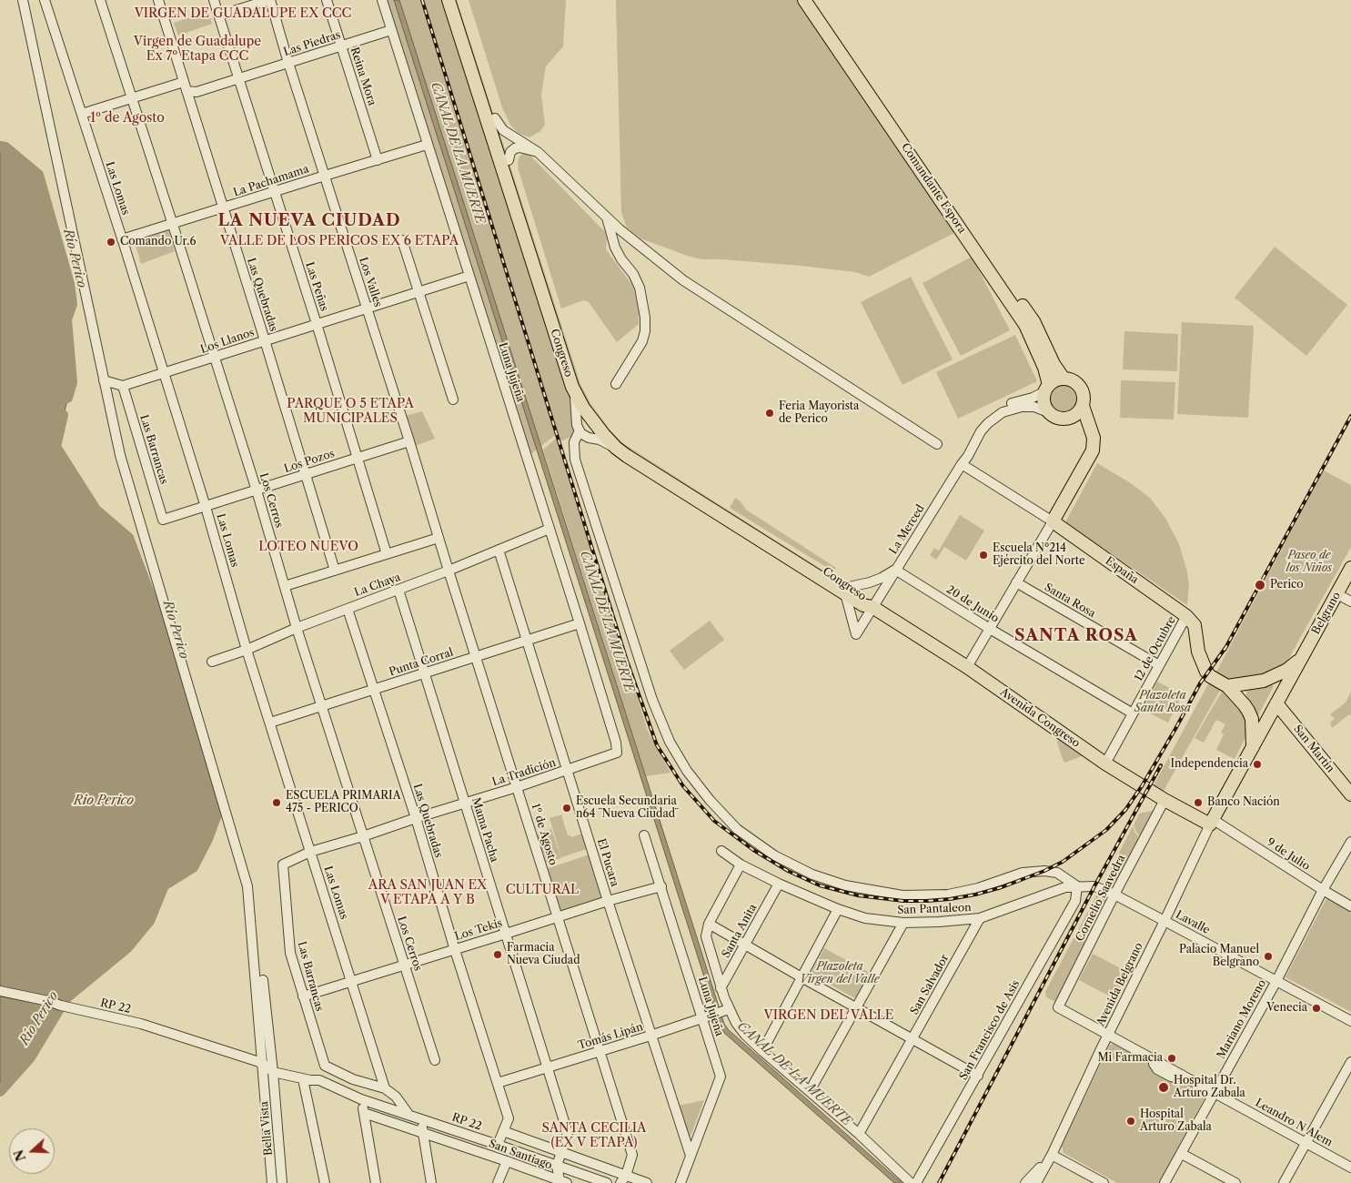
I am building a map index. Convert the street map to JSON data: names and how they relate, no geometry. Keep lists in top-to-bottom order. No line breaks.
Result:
{"streets":{"main road":["Comandante Espora","Congreso","España","Belgrano","Avenida Congreso","San Martín"],"street":["Las Piedras","Reina Mora","La Pachamama","Las Lomas","Los Valles","Las Peñas","Las Quebradas","Los Llanos","Luna Jujeña","Las Barrancas","Los Pozos","Los Cerros","La Merced","La Chaya","Santa Rosa","20 de Junio","12 de Octubre","Punta Corral","La Tradición","Mama Pacha","1º de Agosto","9 de Julio","El Pucara","Cornelio Saavedra","San Pantaleon","Lavalle","Los Tekis","Santa Anita","San Salvador","Avenida Belgrano","RP 22","Mariano Moreno","San Francisco de Asis","Tomás Lipán","Leandro N Alem","Bella Vista","San Santiago"]},"crossings":[["Las Piedras","Reina Mora"],["Las Piedras","Las Lomas"],["Las Piedras","Los Valles"],["Las Piedras","Las Peñas"],["Las Piedras","Las Quebradas"],["Las Piedras","Luna Jujeña"],["Las Piedras","Los Cerros"],["Reina Mora","La Pachamama"],["La Pachamama","Las Lomas"],["La Pachamama","Los Valles"],["La Pachamama","Las Peñas"],["La Pachamama","Las Quebradas"],["La Pachamama","Luna Jujeña"],["La Pachamama","Los Cerros"],["Las Lomas","Los Llanos"],["Las Lomas","Las Barrancas"],["Las Lomas","Los Pozos"],["Las Lomas","La Chaya"],["Las Lomas","Punta Corral"],["Las Lomas","La Tradición"],["Las Lomas","Los Tekis"],["Los Valles","Los Llanos"],["Los Valles","Los Pozos"],["Los Valles","La Chaya"],["Los Valles","1º de Agosto"],["Las Peñas","Los Llanos"],["Las Peñas","Los Pozos"],["Las Quebradas","Los Llanos"],["Las Quebradas","Los Pozos"],["Las Quebradas","La Chaya"],["Las Quebradas","Punta Corral"],["Las Quebradas","La Tradición"],["Las Quebradas","Los Tekis"],["Las Quebradas","RP 22"],["Las Quebradas","Tomás Lipán"],["Los Llanos","Luna Jujeña"],["Los Llanos","Las Barrancas"],["Los Llanos","Los Cerros"],["Congreso","La Merced"],["Congreso","Avenida Congreso"],["Luna Jujeña","La Chaya"],["Luna Jujeña","Punta Corral"],["Luna Jujeña","La Tradición"],["Luna Jujeña","El Pucara"],["Luna Jujeña","Los Tekis"],["Luna Jujeña","Tomás Lipán"],["Las Barrancas","Los Pozos"],["Las Barrancas","La Tradición"],["Las Barrancas","Los Tekis"],["Los Pozos","Los Cerros"],["Los Cerros","La Chaya"],["Los Cerros","Punta Corral"],["Los Cerros","La Tradición"],["Los Cerros","Los Tekis"],["La Merced","España"],["La Merced","20 de Junio"],["La Merced","Avenida Congreso"],["España","Belgrano"],["España","12 de Octubre"],["La Chaya","Mama Pacha"],["La Chaya","1º de Agosto"],["La Chaya","El Pucara"],["Santa Rosa","12 de Octubre"],["20 de Junio","12 de Octubre"],["Belgrano","Avenida Congreso"],["Belgrano","San Martín"],["Belgrano","9 de Julio"],["Belgrano","Avenida Belgrano"],["12 de Octubre","Avenida Congreso"],["Punta Corral","Mama Pacha"],["Punta Corral","1º de Agosto"],["Punta Corral","El Pucara"],["Avenida Congreso","9 de Julio"],["Avenida Congreso","Cornelio Saavedra"],["Avenida Congreso","Avenida Belgrano"],["La Tradición","Mama Pacha"],["La Tradición","1º de Agosto"],["La Tradición","El Pucara"],["Mama Pacha","Los Tekis"],["Mama Pacha","RP 22"],["Mama Pacha","Tomás Lipán"],["Mama Pacha","San Santiago"],["1º de Agosto","Los Tekis"],["1º de Agosto","Tomás Lipán"],["9 de Julio","Avenida Belgrano"],["9 de Julio","Mariano Moreno"],["El Pucara","Los Tekis"],["El Pucara","Tomás Lipán"],["Cornelio Saavedra","Lavalle"],["Cornelio Saavedra","Leandro N Alem"],["San Pantaleon","Lavalle"],["San Pantaleon","Santa Anita"],["San Pantaleon","San Salvador"],["San Pantaleon","San Francisco de Asis"],["Lavalle","Avenida Belgrano"],["Lavalle","Mariano Moreno"],["Avenida Belgrano","Leandro N Alem"],["RP 22","Bella Vista"],["Mariano Moreno","Leandro N Alem"]],"districts":["VIRGEN DE GUADALUPE EX CCC","Virgen de Guadalupe Ex 7º Etapa CCC","1º de Agosto","LA NUEVA CIUDAD","VALLE DE LOS PERICOS EX 6 ETAPA","PARQUE O 5 ETAPA MUNICIPALES","LOTEO NUEVO","SANTA ROSA","ARA SAN JUAN EX V ETAPA A Y B","CULTURAL","VIRGEN DEL VALLE","SANTA CECILIA (EX V ETAPA)"],"water":["CANAL DE LA MUERTE","Río Perico","Rio Perico"],"parks":["Paseo de los Niños","Plazoleta Santa Rosa","Plazoleta Virgen del Valle"],"places":["Comando Ur.6","Feria Mayorista de Perico","Escuela Nº214 Ejército del Norte","Perico","Independencia","ESCUELA PRIMARIA 475 - PERICO","Banco Nación","Escuela Secundaria n64 ¨Nueva Ciudad¨","Farmacia Nueva Ciudad","Palacio Manuel Belgrano","Venecia","Mi Farmacia","Hospital Dr. Arturo Zabala","Hospital Arturo Zabala"],"north":"left"}
